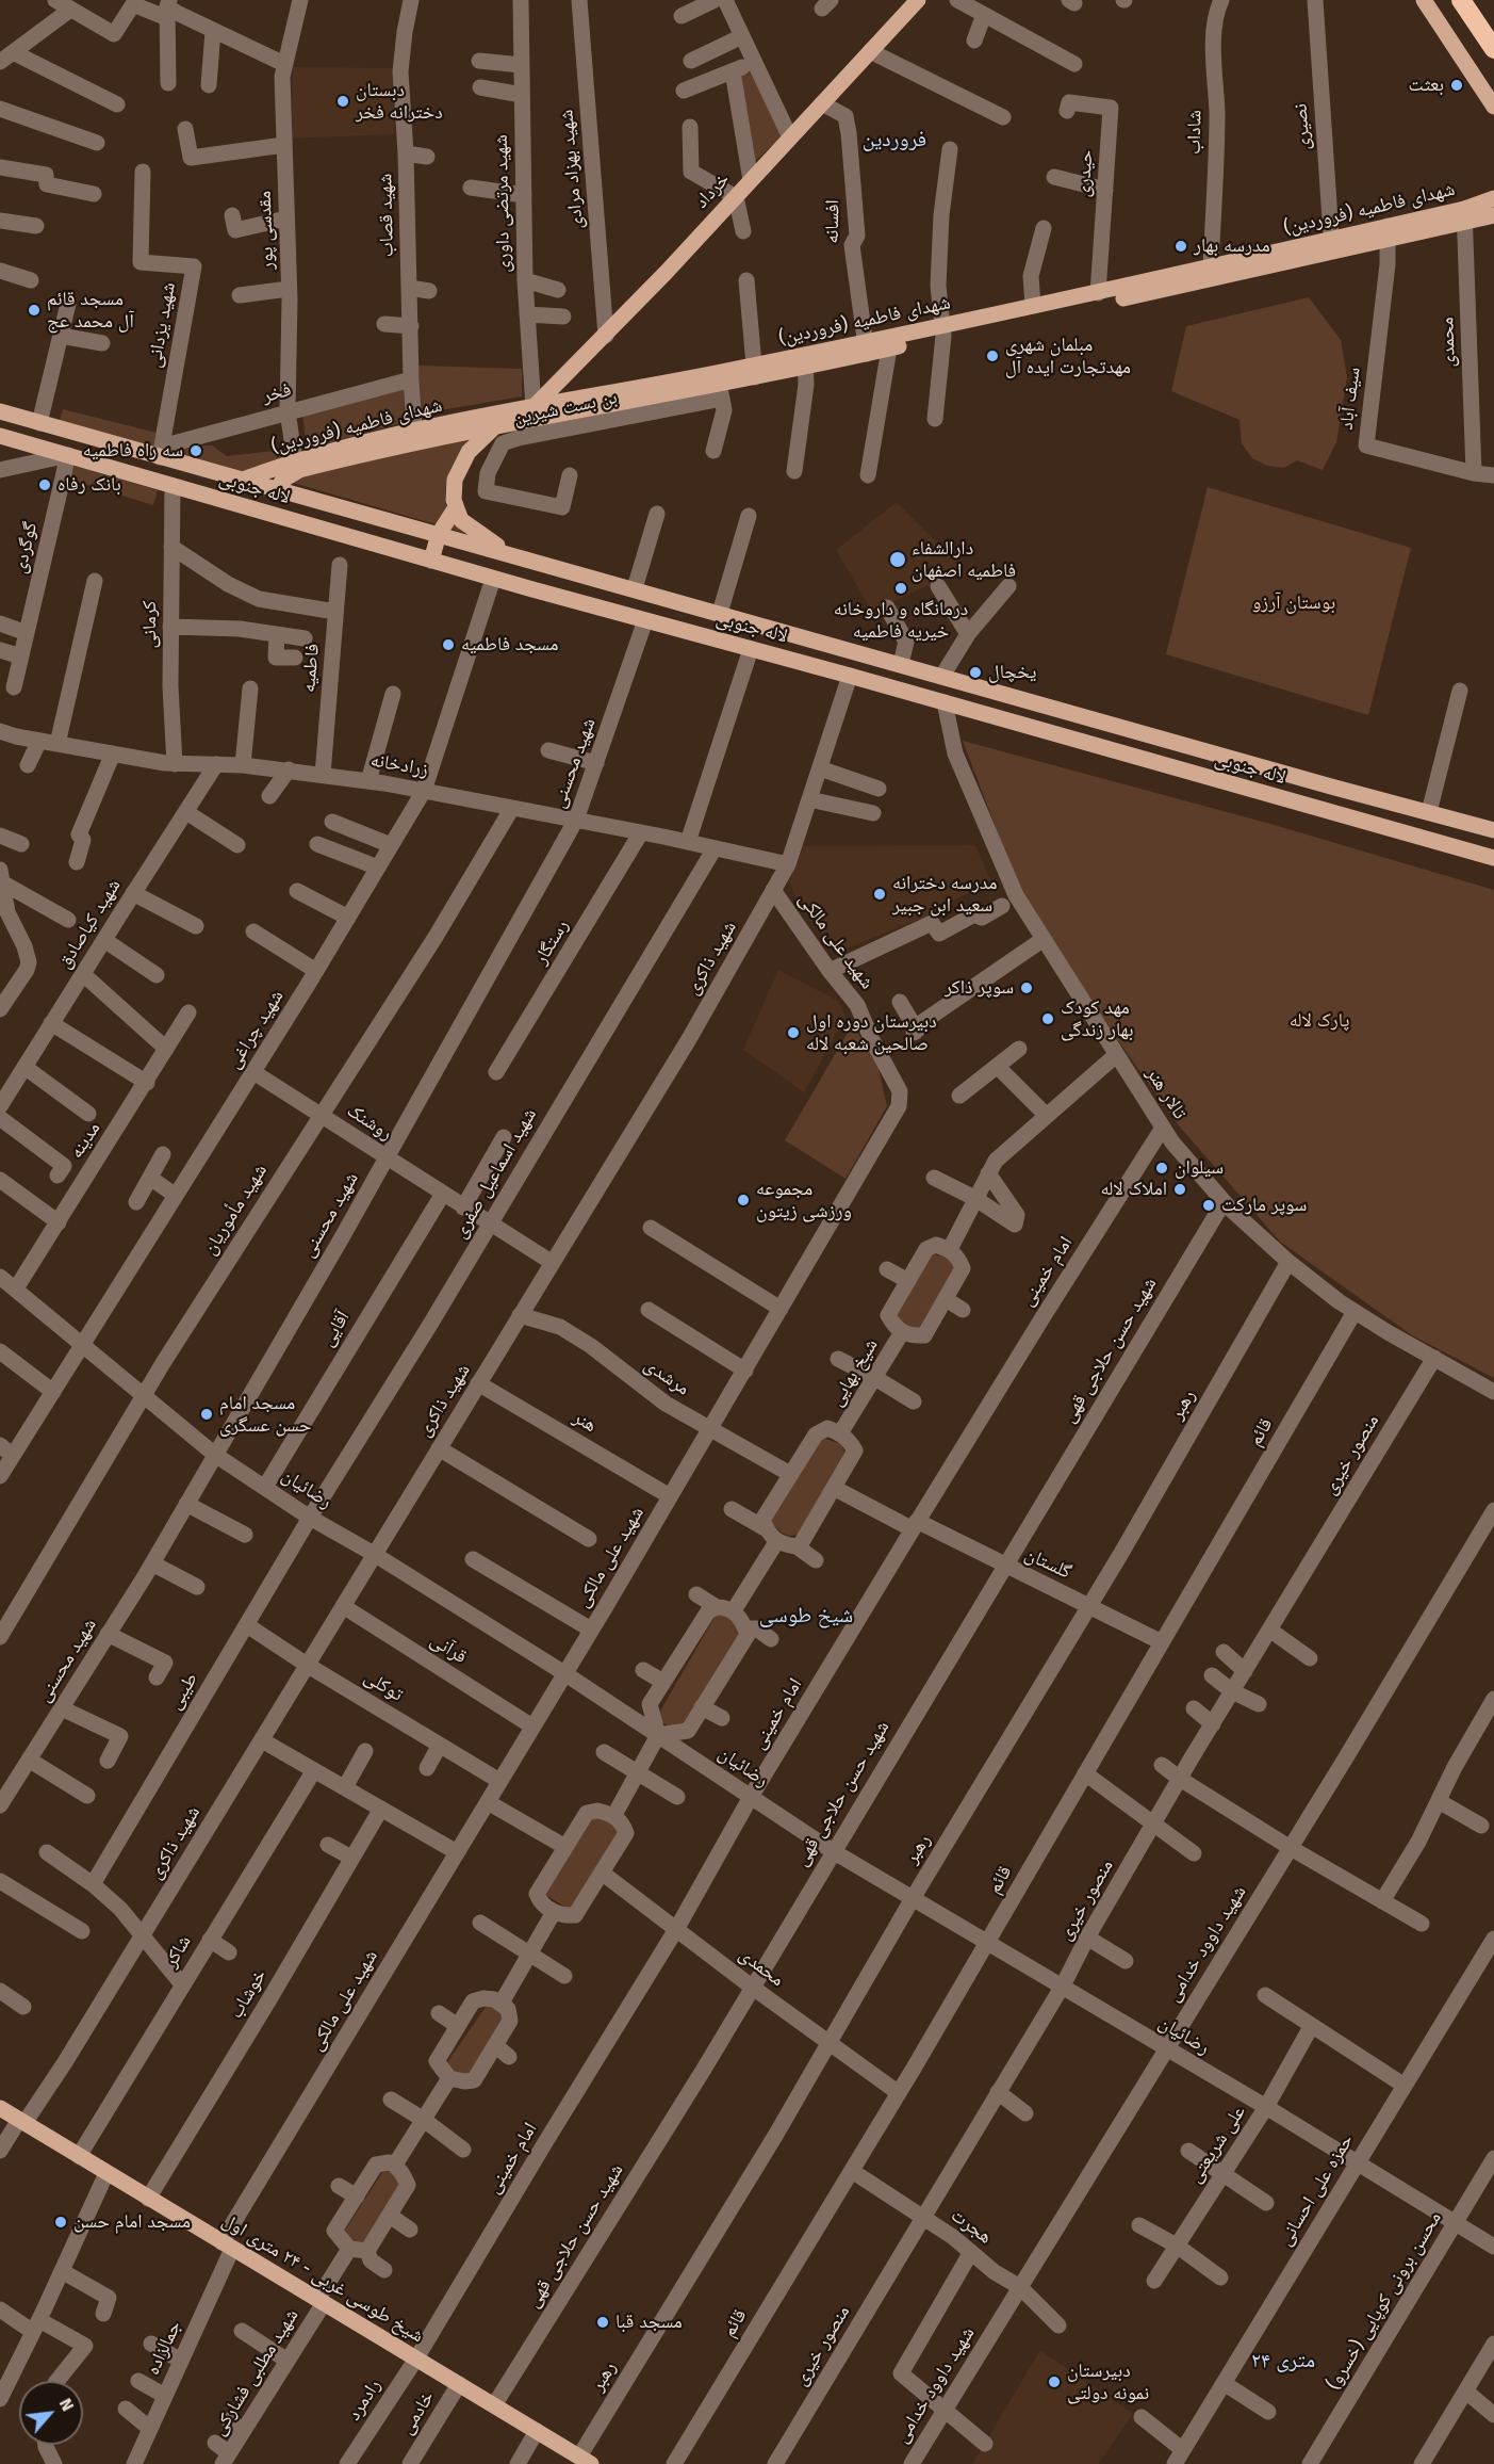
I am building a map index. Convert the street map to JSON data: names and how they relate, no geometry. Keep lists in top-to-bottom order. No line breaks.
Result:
{"streets":{"main road":["خرداد","شهدای فاطمیه (فروردین)","لاله جنوبی","شیخ طوسی غربی - ۲۴ متری اول"],"street":["نصیری","شاداب","شهید بهزاد مرادی","حیدری","شهید مرتضی داوری","شهید قصاب","افسانه","مقدسی پور","شهید یزدانی","محمدی","فخر","سیف آباد","بن بست شیرین","گوگردی","کرمانی","فاطمیه","شهید محسنی","زرادخانه","شهید کیاصادق","شهید علی مالکی","رستگار","شهید ذاکری","شهید چراغی","تالار هنر","روشنک","مدینه","شهید اسماعیل صفری","شهید مأموریان","امام خمینی","آقایی","شهید حسن حلاجی قهی","شیخ بهایی","مرشدی","رهبر","هنر","قائم","منصور خیری","رضائیان","گلستان","قرآنی","توکلی","طیبی","شهید داوود خدامی","شاکر","خوشاب","علی شریعتی","حمزه علی احسانی","هجرت","محسن برونی کوپایی (خسرو)","جمالزاده","شهید مطلبی فشارکی","رادمرد","خادمی"]},"crossings":[["نصیری","شهدای فاطمیه (فروردین)"],["شاداب","شهدای فاطمیه (فروردین)"],["شهید بهزاد مرادی","خرداد"],["حیدری","شهدای فاطمیه (فروردین)"],["خرداد","شهید مرتضی داوری"],["خرداد","شهدای فاطمیه (فروردین)"],["خرداد","افسانه"],["شهید مرتضی داوری","شهدای فاطمیه (فروردین)"],["شهدای فاطمیه (فروردین)","شهید قصاب"],["شهدای فاطمیه (فروردین)","افسانه"],["شهدای فاطمیه (فروردین)","مقدسی پور"],["شهدای فاطمیه (فروردین)","محمدی"],["شهدای فاطمیه (فروردین)","سیف آباد"],["شهدای فاطمیه (فروردین)","بن بست شیرین"],["شهدای فاطمیه (فروردین)","لاله جنوبی"],["شهید قصاب","فخر"],["مقدسی پور","فخر"],["شهید یزدانی","فخر"],["شهید یزدانی","لاله جنوبی"],["محمدی","سیف آباد"],["محمدی","امام خمینی"],["محمدی","شهید حسن حلاجی قهی"],["محمدی","رهبر"],["محمدی","قائم"],["فخر","لاله جنوبی"],["لاله جنوبی","گوگردی"],["لاله جنوبی","کرمانی"],["لاله جنوبی","شهید محسنی"],["لاله جنوبی","شهید ذاکری"],["لاله جنوبی","شهید چراغی"],["لاله جنوبی","تالار هنر"],["کرمانی","زرادخانه"],["فاطمیه","زرادخانه"],["شهید محسنی","زرادخانه"],["شهید محسنی","روشنک"],["شهید محسنی","رضائیان"],["زرادخانه","شهید کیاصادق"],["زرادخانه","رستگار"],["زرادخانه","شهید ذاکری"],["زرادخانه","شهید چراغی"],["زرادخانه","شهید اسماعیل صفری"],["زرادخانه","شهید مأموریان"],["شهید علی مالکی","شهید ذاکری"],["شهید علی مالکی","مرشدی"],["شهید علی مالکی","هنر"],["شهید علی مالکی","رضائیان"],["شهید علی مالکی","قرآنی"],["شهید علی مالکی","توکلی"],["شهید علی مالکی","شیخ طوسی غربی - ۲۴ متری اول"],["شهید علی مالکی","جمالزاده"],["شهید ذاکری","روشنک"],["شهید ذاکری","مرشدی"],["شهید ذاکری","هنر"],["شهید ذاکری","رضائیان"],["شهید ذاکری","قرآنی"],["شهید ذاکری","توکلی"],["شهید ذاکری","شیخ طوسی غربی - ۲۴ متری اول"],["شهید چراغی","روشنک"],["شهید چراغی","رضائیان"],["تالار هنر","امام خمینی"],["تالار هنر","شهید حسن حلاجی قهی"],["تالار هنر","رهبر"],["تالار هنر","قائم"],["تالار هنر","منصور خیری"],["روشنک","شهید اسماعیل صفری"],["روشنک","شهید مأموریان"],["روشنک","آقایی"],["مدینه","رضائیان"],["شهید اسماعیل صفری","رضائیان"],["شهید اسماعیل صفری","طیبی"],["شهید مأموریان","رضائیان"],["امام خمینی","رضائیان"],["امام خمینی","گلستان"],["امام خمینی","شیخ طوسی غربی - ۲۴ متری اول"],["امام خمینی","رادمرد"],["آقایی","رضائیان"],["شهید حسن حلاجی قهی","رضائیان"],["شهید حسن حلاجی قهی","گلستان"],["شهید حسن حلاجی قهی","شیخ طوسی غربی - ۲۴ متری اول"],["شیخ بهایی","گلستان"],["رهبر","رضائیان"],["رهبر","گلستان"],["رهبر","شیخ طوسی غربی - ۲۴ متری اول"],["قائم","رضائیان"],["قائم","گلستان"],["قائم","هجرت"],["منصور خیری","رضائیان"],["منصور خیری","هجرت"],["رضائیان","طیبی"],["رضائیان","شهید داوود خدامی"],["رضائیان","علی شریعتی"],["رضائیان","حمزه علی احسانی"],["رضائیان","محسن برونی کوپایی (خسرو)"],["توکلی","طیبی"],["شهید داوود خدامی","هجرت"],["شاکر","شیخ طوسی غربی - ۲۴ متری اول"],["خوشاب","شیخ طوسی غربی - ۲۴ متری اول"],["شیخ طوسی غربی - ۲۴ متری اول","جمالزاده"],["شیخ طوسی غربی - ۲۴ متری اول","شهید مطلبی فشارکی"],["شیخ طوسی غربی - ۲۴ متری اول","رادمرد"],["شیخ طوسی غربی - ۲۴ متری اول","خادمی"]],"districts":["فروردین","شیخ طوسی","۲۴ متری"],"parks":["بوستان آرزو","پارک لاله"],"places":["بعثت","دبستان دخترانه فخر","مدرسه بهار","مسجد قائم آل محمد عج","مبلمان شهری مهدتجارت ایده آل","سه راه فاطمیه","بانک رفاه","دارالشفاء فاطمیه اصفهان","درمانگاه و داروخانه خیریه فاطمیه","مسجد فاطمیه","یخچال","مدرسه دخترانه سعید ابن جبیر","سوپر ذاکر","مهد کودک بهار زندگی","دبیرستان دوره اول صالحین شعبه لاله","سیلوان","املاک لاله","مجموعه ورزشی زیتون","سوپر مارکت","مسجد امام حسن عسگری","مسجد امام حسن","مسجد قبا","دبیرستان نمونه دولتی"],"north":"top right"}
